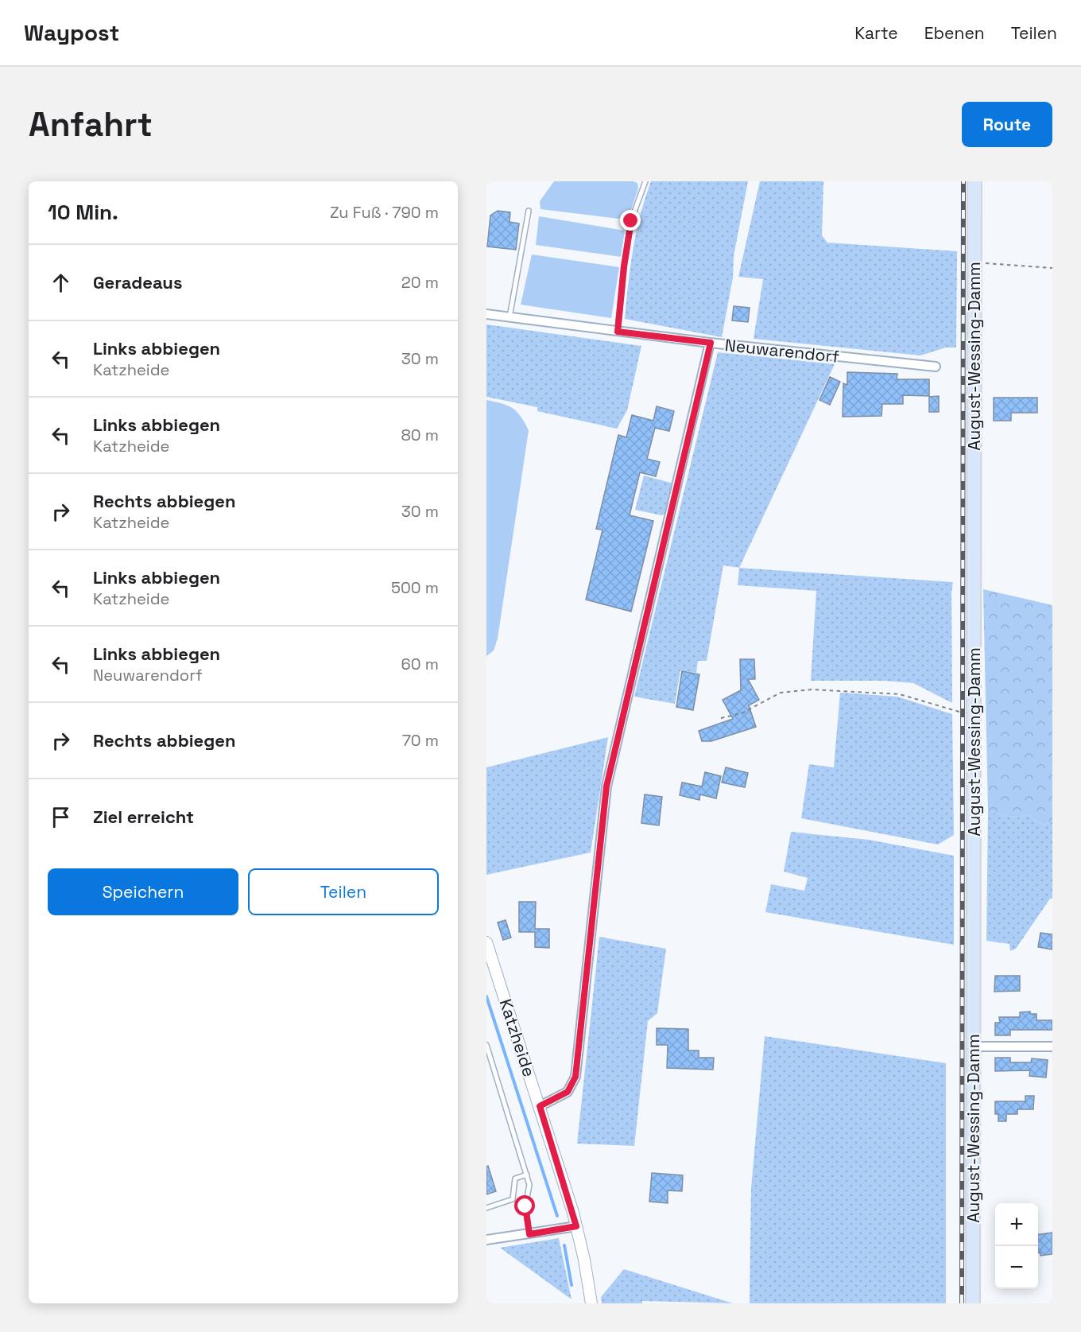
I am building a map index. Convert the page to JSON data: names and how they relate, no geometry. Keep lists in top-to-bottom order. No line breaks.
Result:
{"streets":{"main road":["August-Wessing-Damm"],"street":["Neuwarendorf","Katzheide"]},"page":{"header":"Waypost","nav":["Karte","Ebenen","Teilen"],"buttons":["Route",["Speichern","Teilen"]],"title":"Anfahrt","heading":["10 Min.","Zu Fuß · 790 m"],"list":[["Geradeaus","20 m"],["Links abbiegen","Katzheide","30 m"],["Links abbiegen","Katzheide","80 m"],["Rechts abbiegen","Katzheide","30 m"],["Links abbiegen","Katzheide","500 m"],["Links abbiegen","Neuwarendorf","60 m"],["Rechts abbiegen","70 m"],"Ziel erreicht"],"map_buttons":["+","−"]}}
